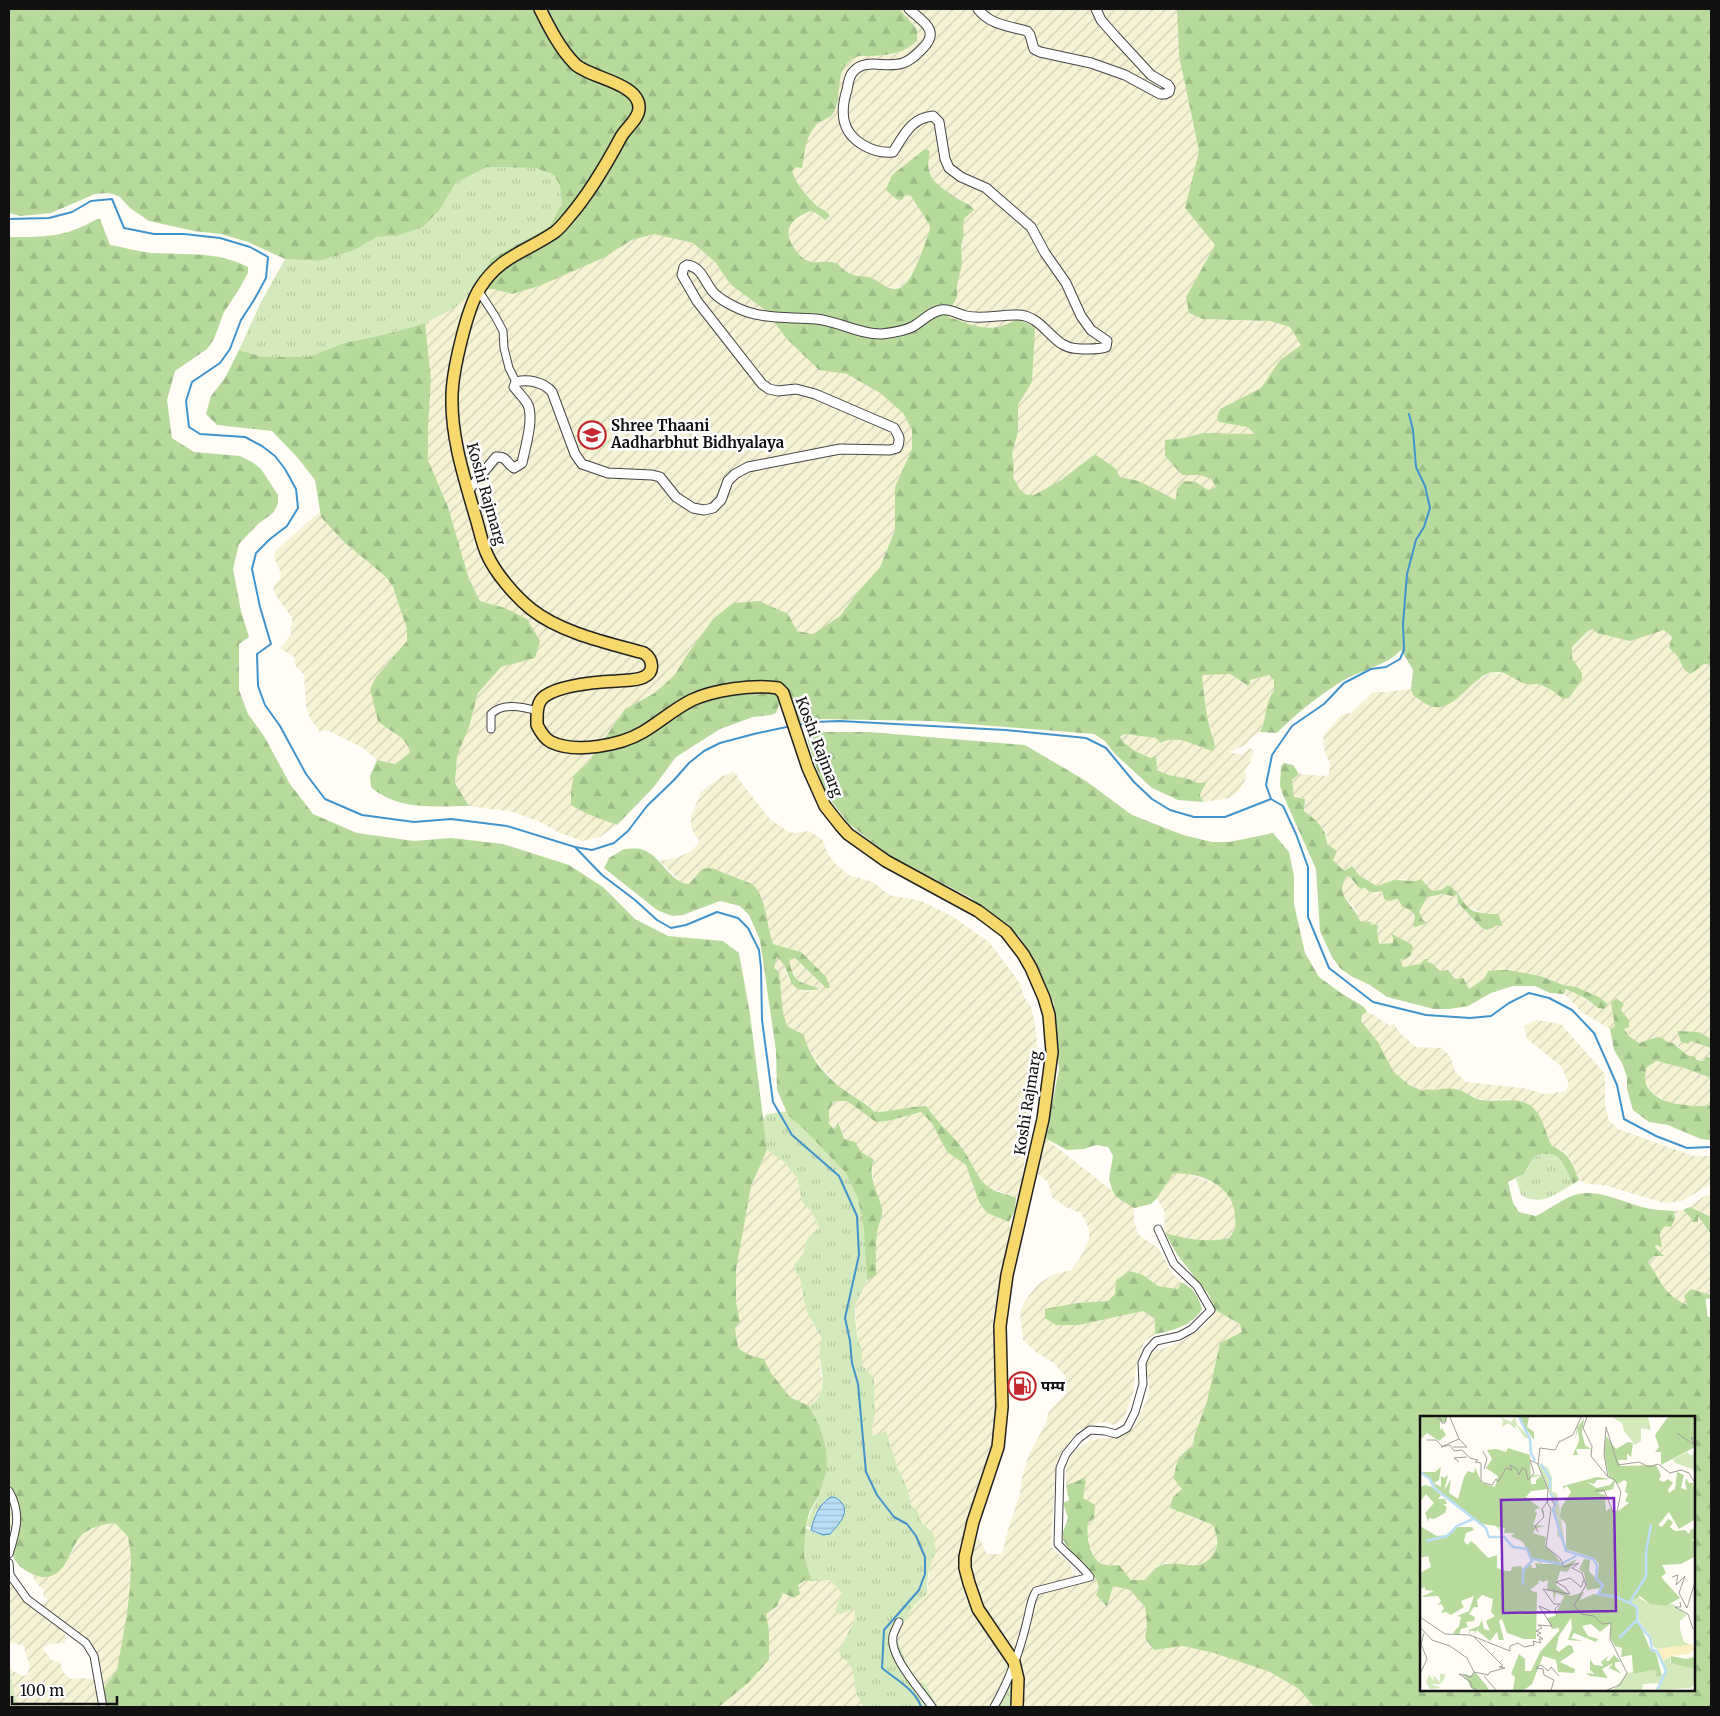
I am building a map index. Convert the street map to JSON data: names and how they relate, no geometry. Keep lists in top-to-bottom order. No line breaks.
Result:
{"streets":{"main road":["Koshi Rajmarg"]},"places":{"school or university":["Shree Thaani Aadharbhut Bidhyalaya"],"fuel station":["पम्प"]},"scale_bar":"100 m"}
